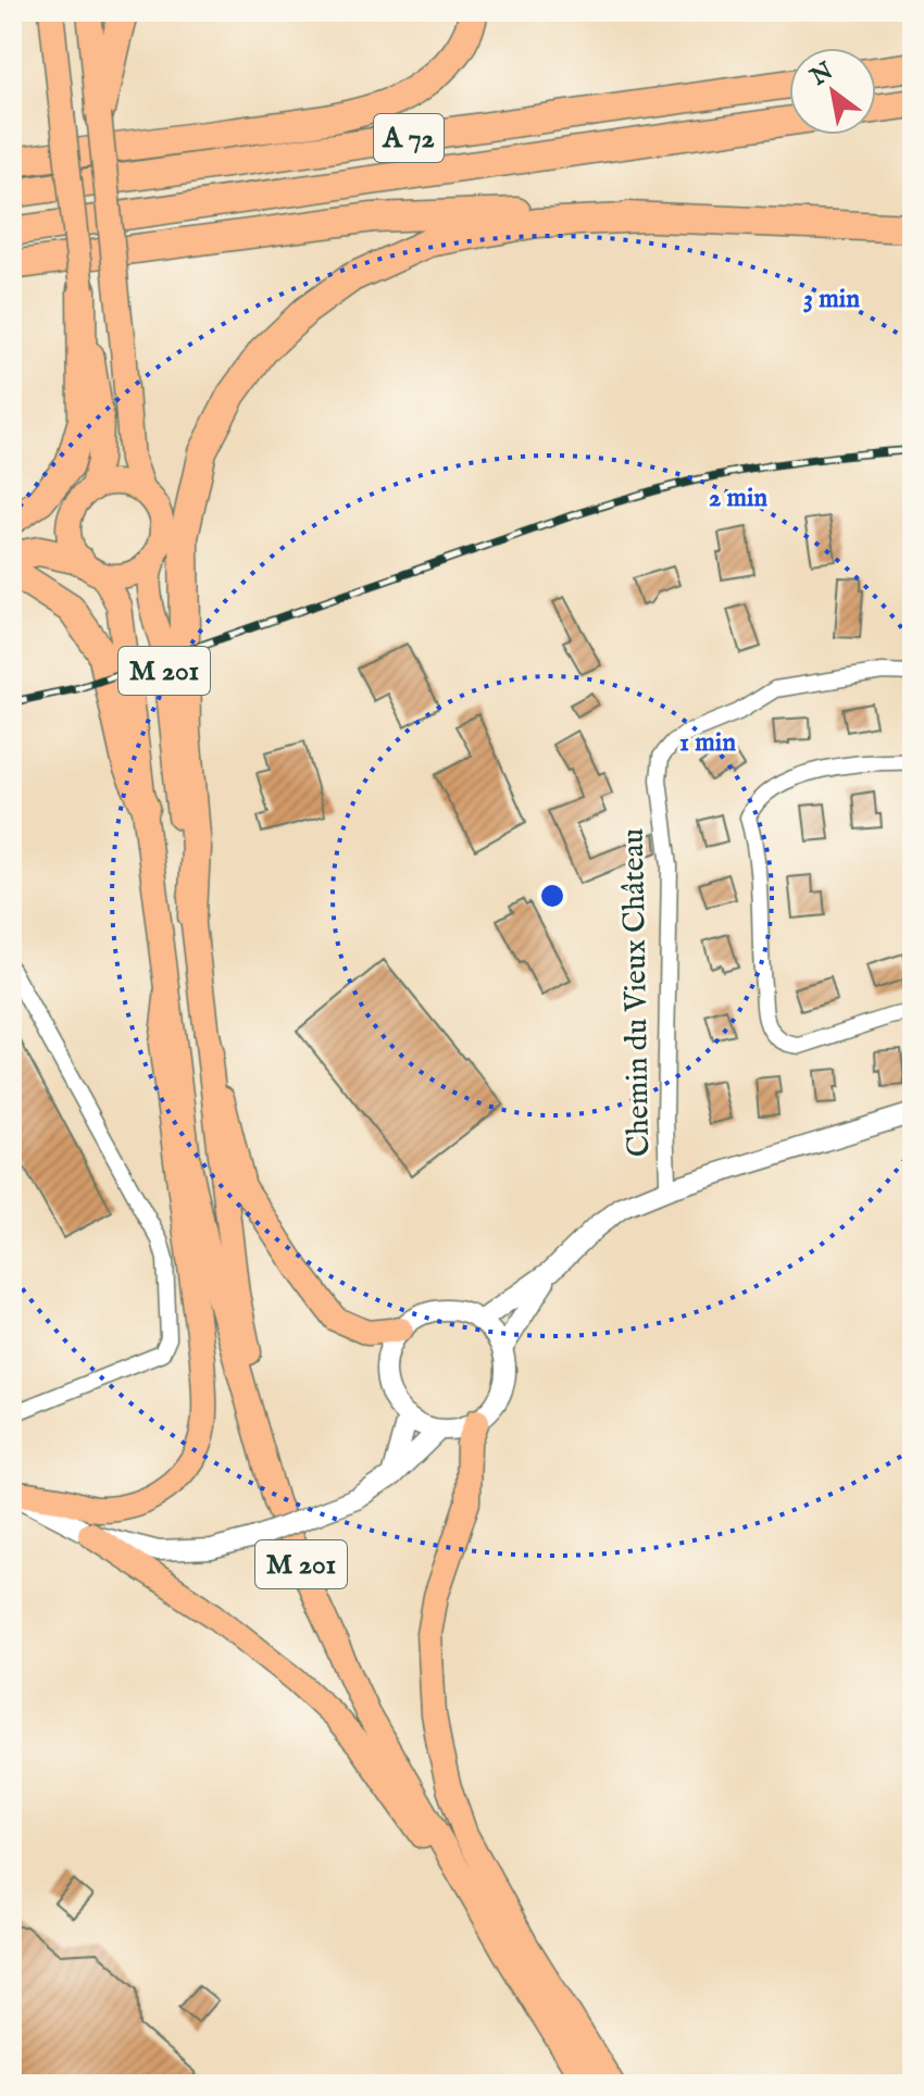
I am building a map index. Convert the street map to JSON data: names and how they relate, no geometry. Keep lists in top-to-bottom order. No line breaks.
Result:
{"streets":{"highway":["A 72"],"main road":["M 201"],"street":["Chemin du Vieux Château"]},"north":"top left","rings":["3 min","2 min","1 min"]}
